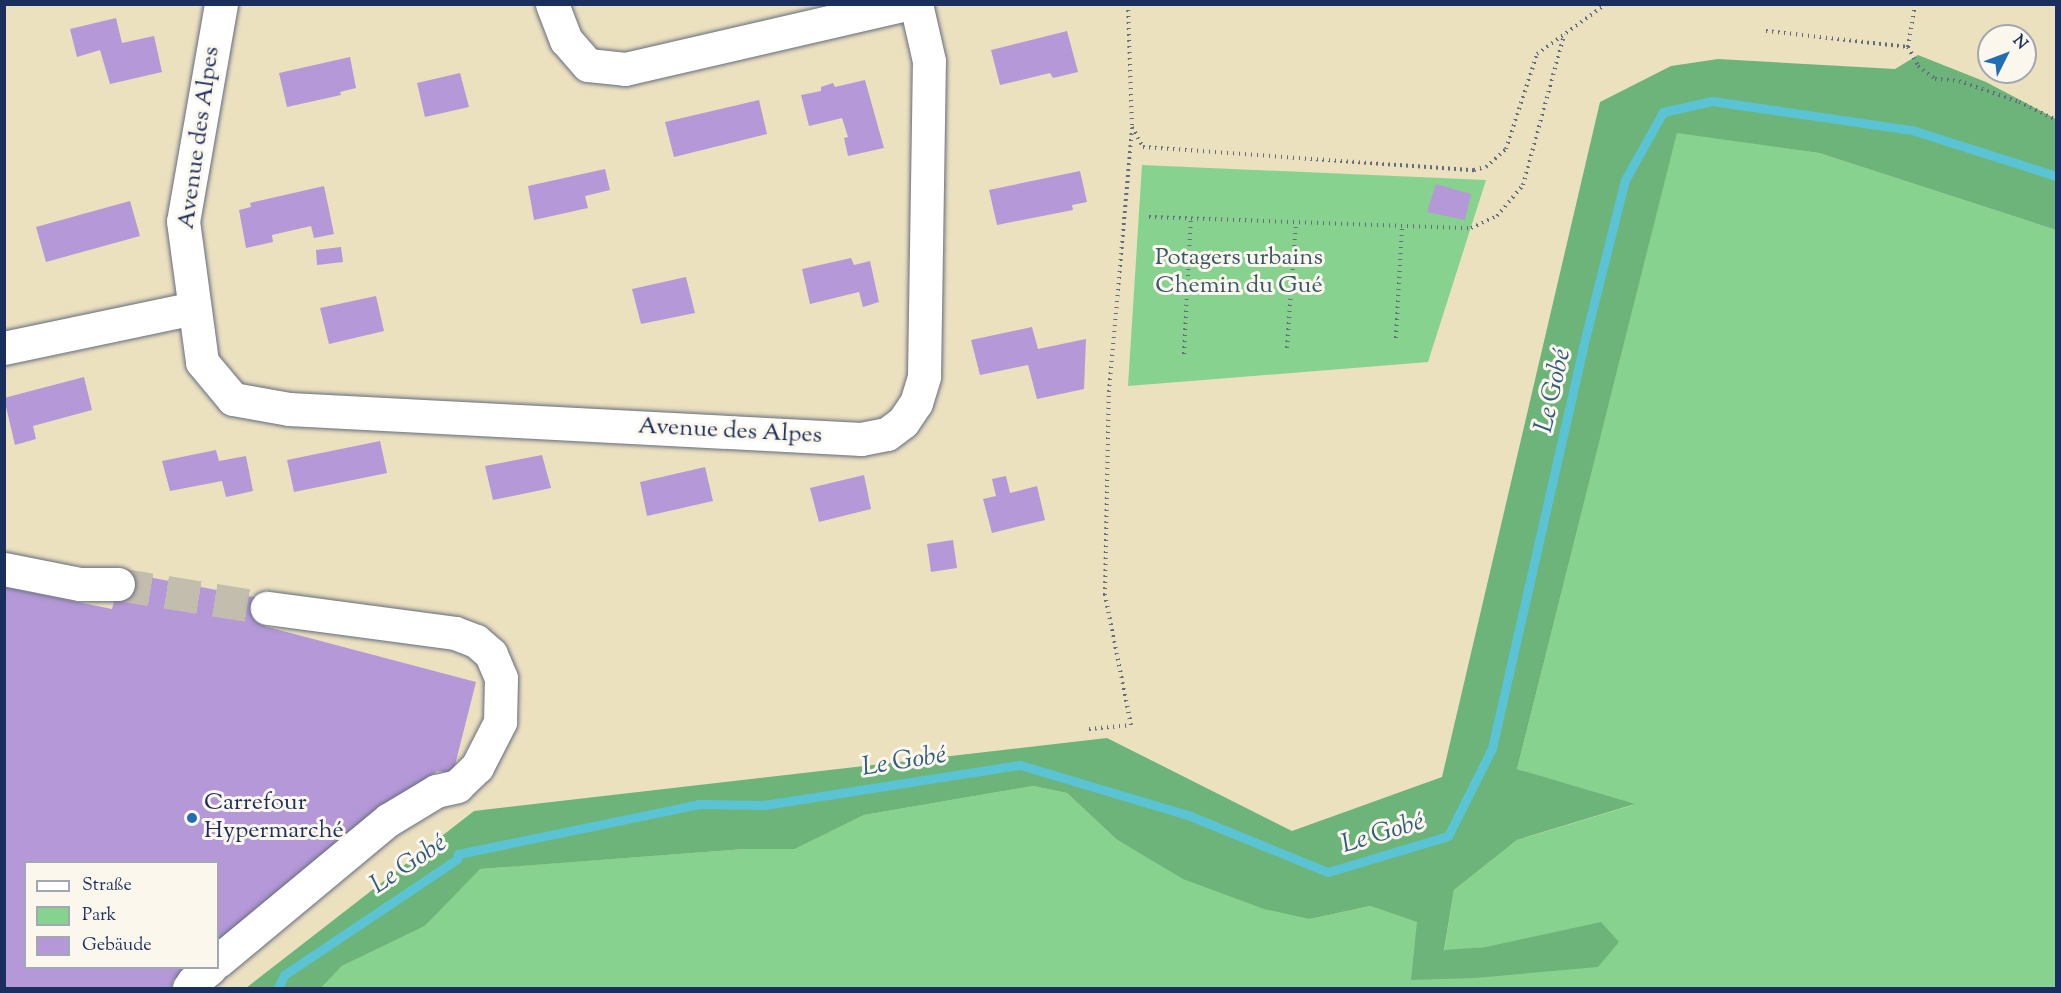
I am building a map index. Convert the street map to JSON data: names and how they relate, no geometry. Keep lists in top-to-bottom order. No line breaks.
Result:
{"streets":{"street":["Avenue des Alpes"]},"water":["Le Gobé"],"parks":["Potagers urbains Chemin du Gué"],"places":["Carrefour Hypermarché"],"legend":["Straße","Park","Gebäude"],"north":"top right"}
